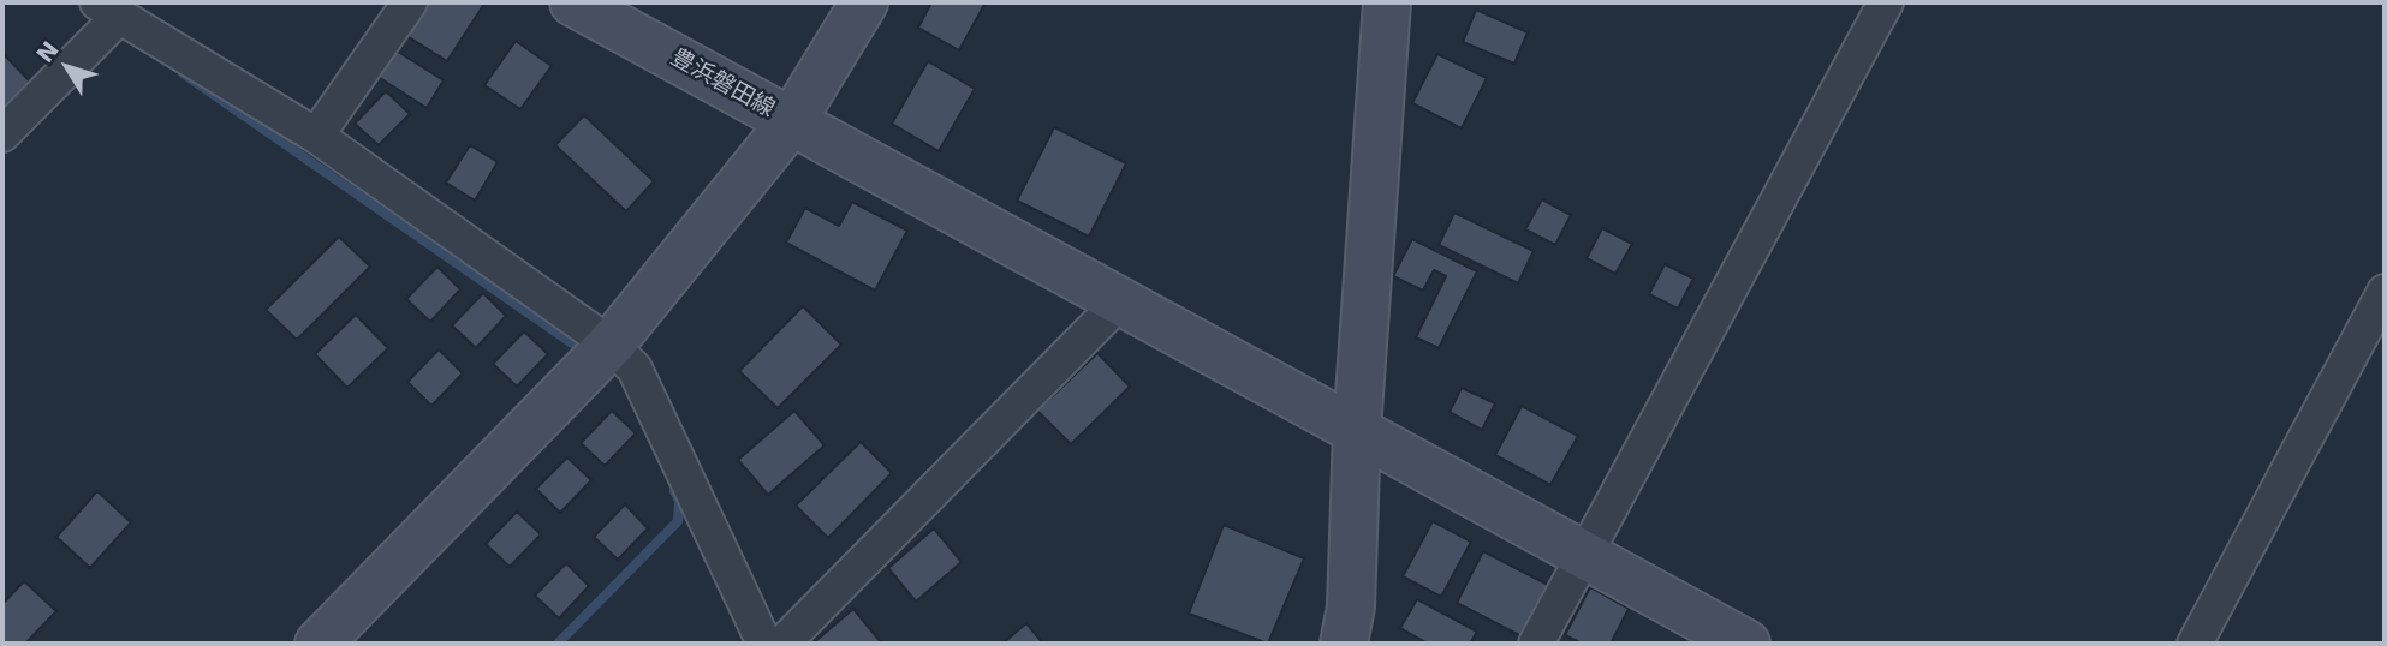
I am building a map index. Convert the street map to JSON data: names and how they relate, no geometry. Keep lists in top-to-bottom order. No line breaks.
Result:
{"streets":{"street":["豊浜磐田線"]},"north":"top left"}
